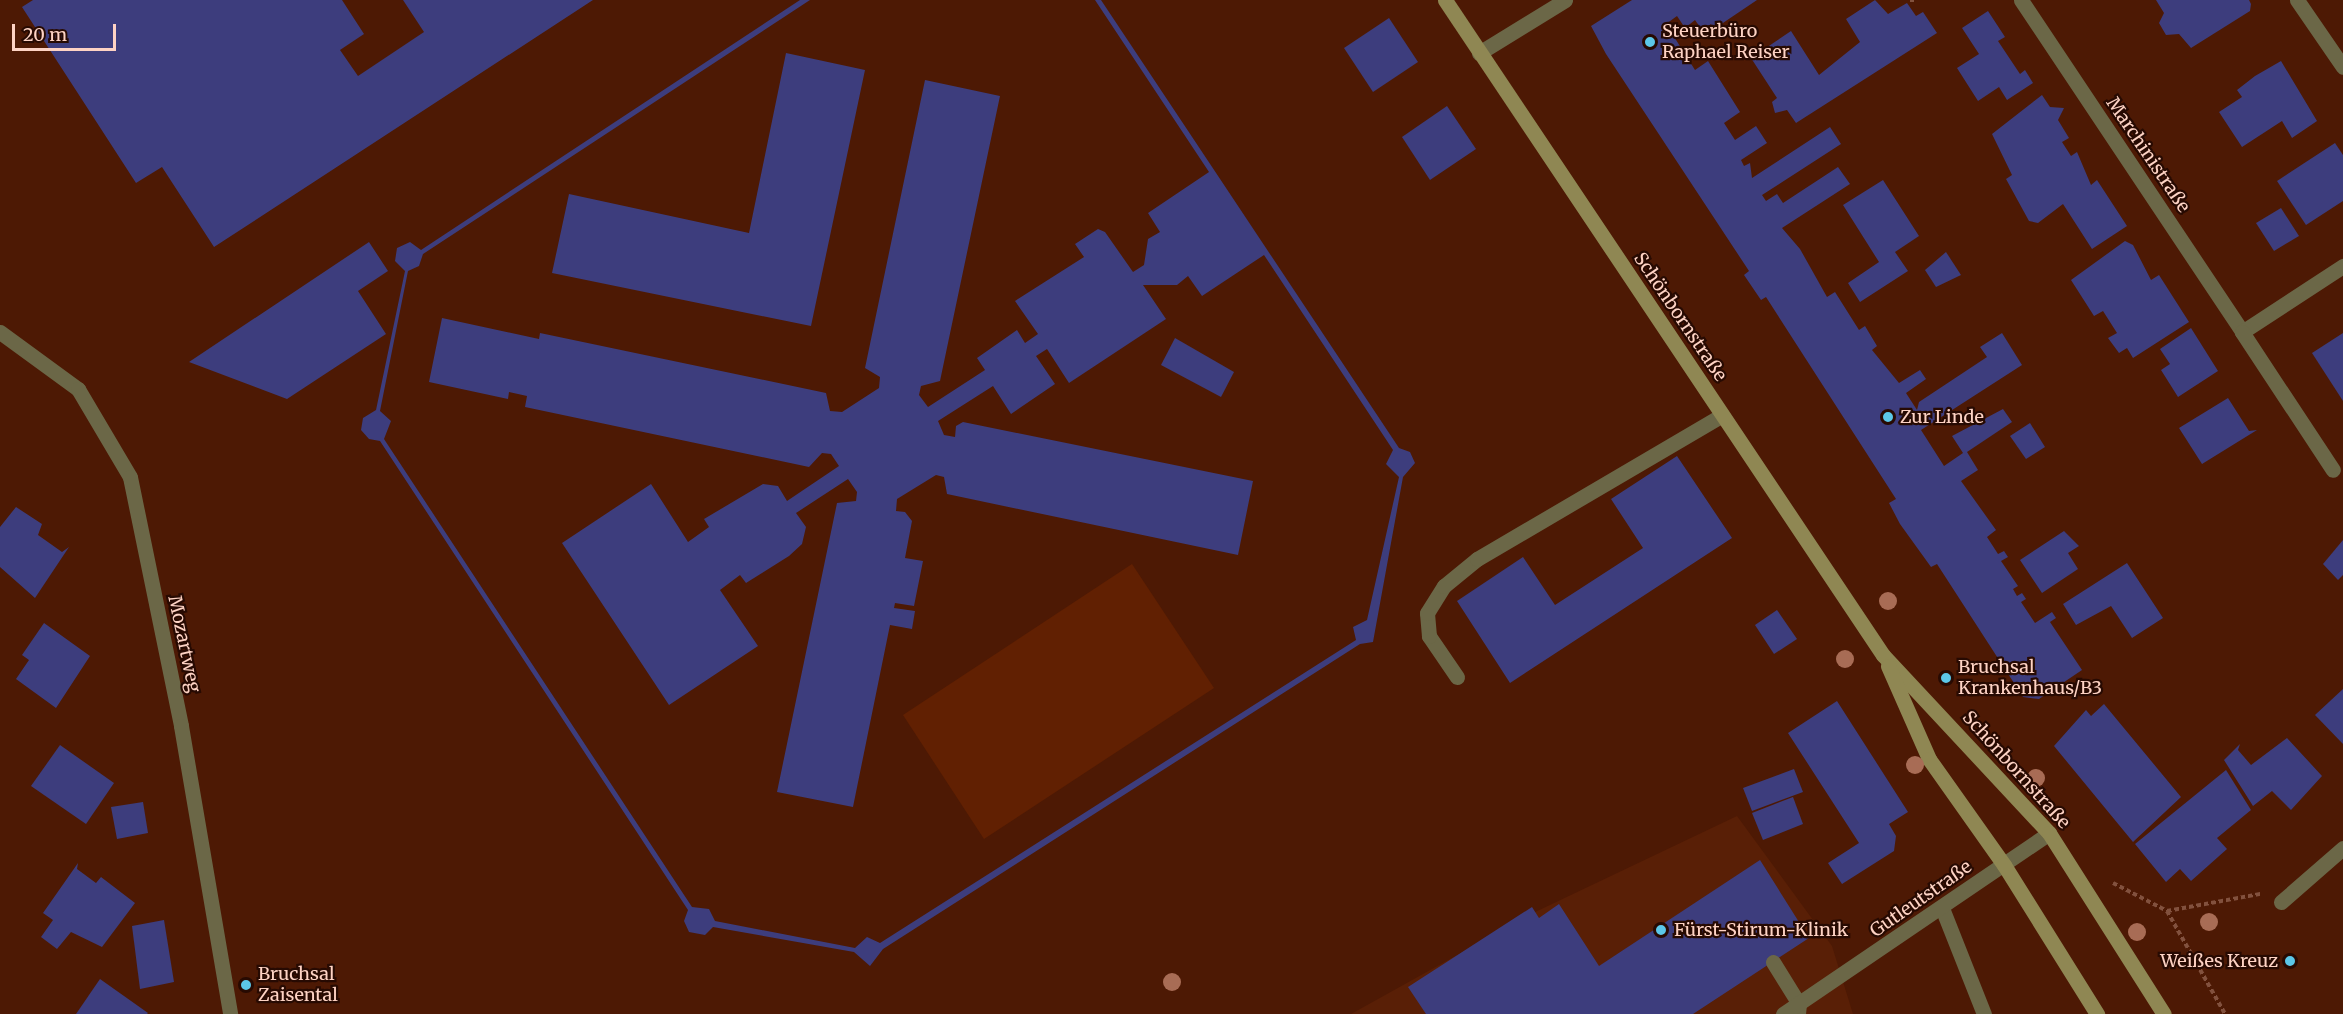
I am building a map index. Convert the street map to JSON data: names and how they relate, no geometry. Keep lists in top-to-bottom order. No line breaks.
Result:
{"streets":{"main road":["Schönbornstraße"],"street":["Marchinistraße","Mozartweg","Gutleutstraße"]},"crossings":[["Schönbornstraße","Gutleutstraße"]],"places":["Steuerbüro Raphael Reiser","Zur Linde","Bruchsal Krankenhaus/B3","Fürst-Stirum-Klinik","Weißes Kreuz","Bruchsal Zaisental"],"scale_bar":"20 m"}
